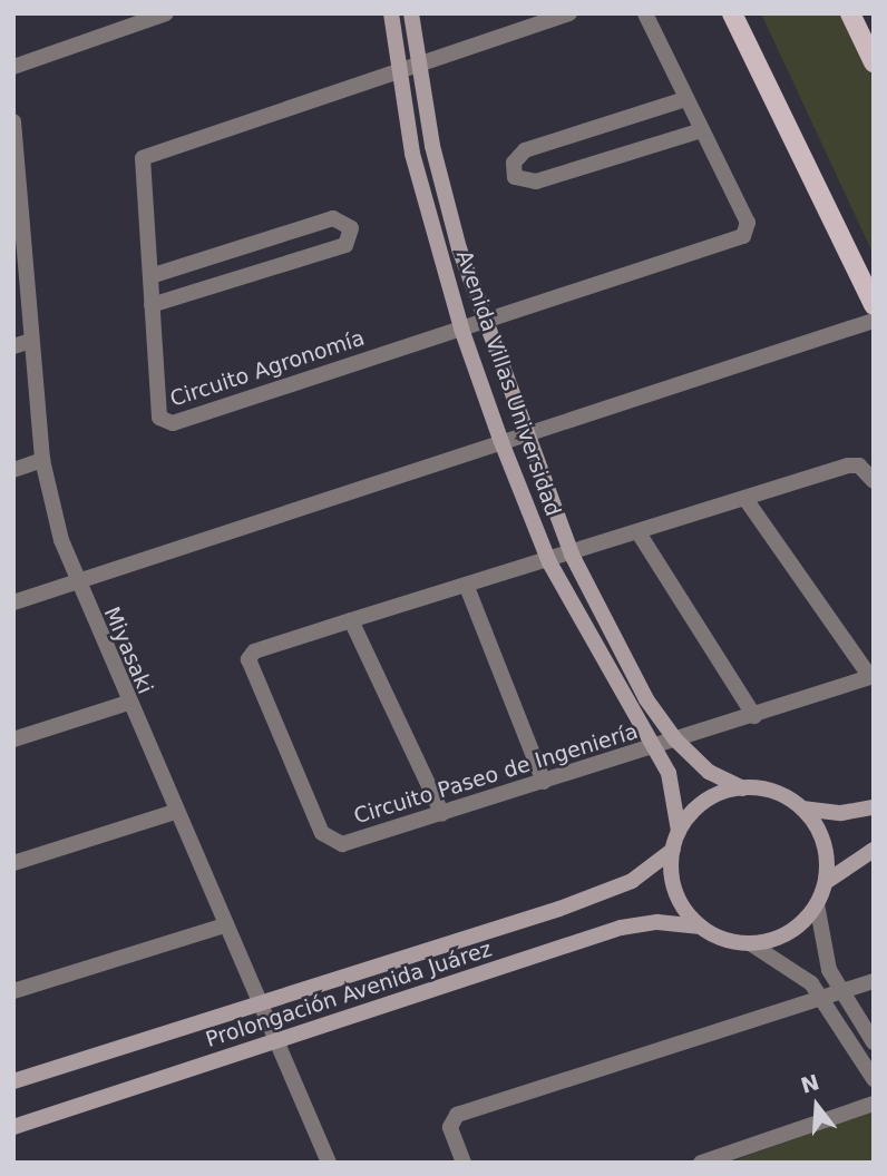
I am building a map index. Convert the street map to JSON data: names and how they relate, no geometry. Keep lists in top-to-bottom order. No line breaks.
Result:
{"streets":{"street":["Circuito Agronomía","Avenida Villas Universidad","Miyasaki","Circuito Paseo de Ingeniería","Prolongación Avenida Juárez"]},"crossings":[["Circuito Agronomía","Avenida Villas Universidad"],["Avenida Villas Universidad","Circuito Paseo de Ingeniería"],["Avenida Villas Universidad","Prolongación Avenida Juárez"],["Miyasaki","Prolongación Avenida Juárez"]],"north":"top"}
